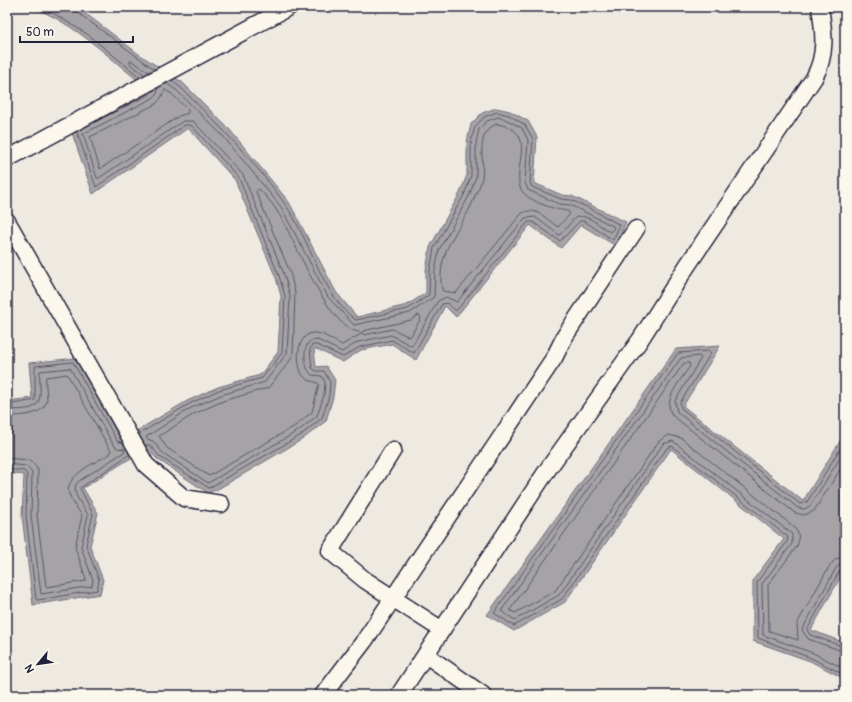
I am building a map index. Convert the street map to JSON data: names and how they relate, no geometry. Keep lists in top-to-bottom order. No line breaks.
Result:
{"scale_bar":"50 m","north":"bottom left"}
